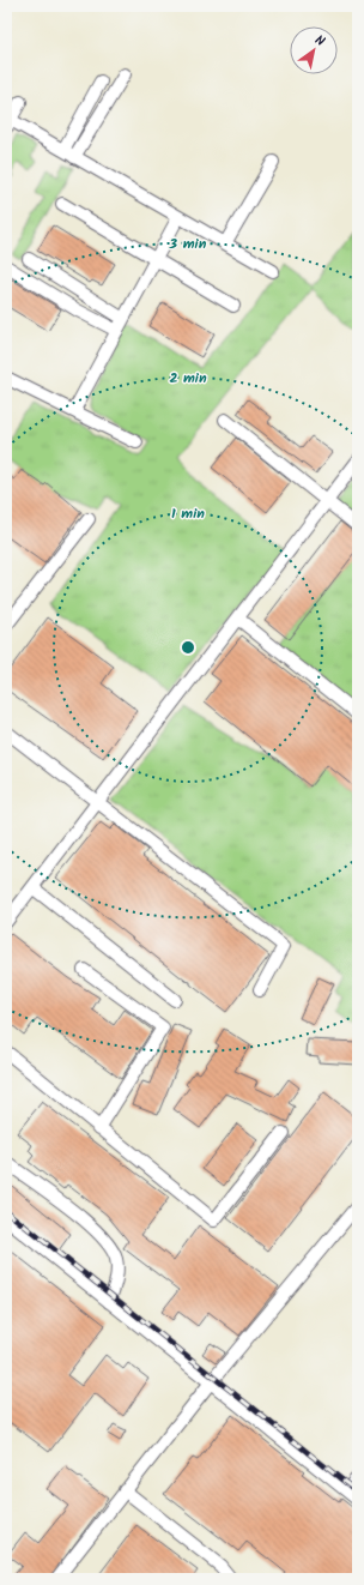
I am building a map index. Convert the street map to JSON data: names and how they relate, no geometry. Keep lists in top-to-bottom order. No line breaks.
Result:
{"north":"top right","rings":["3 min","2 min","1 min"]}
